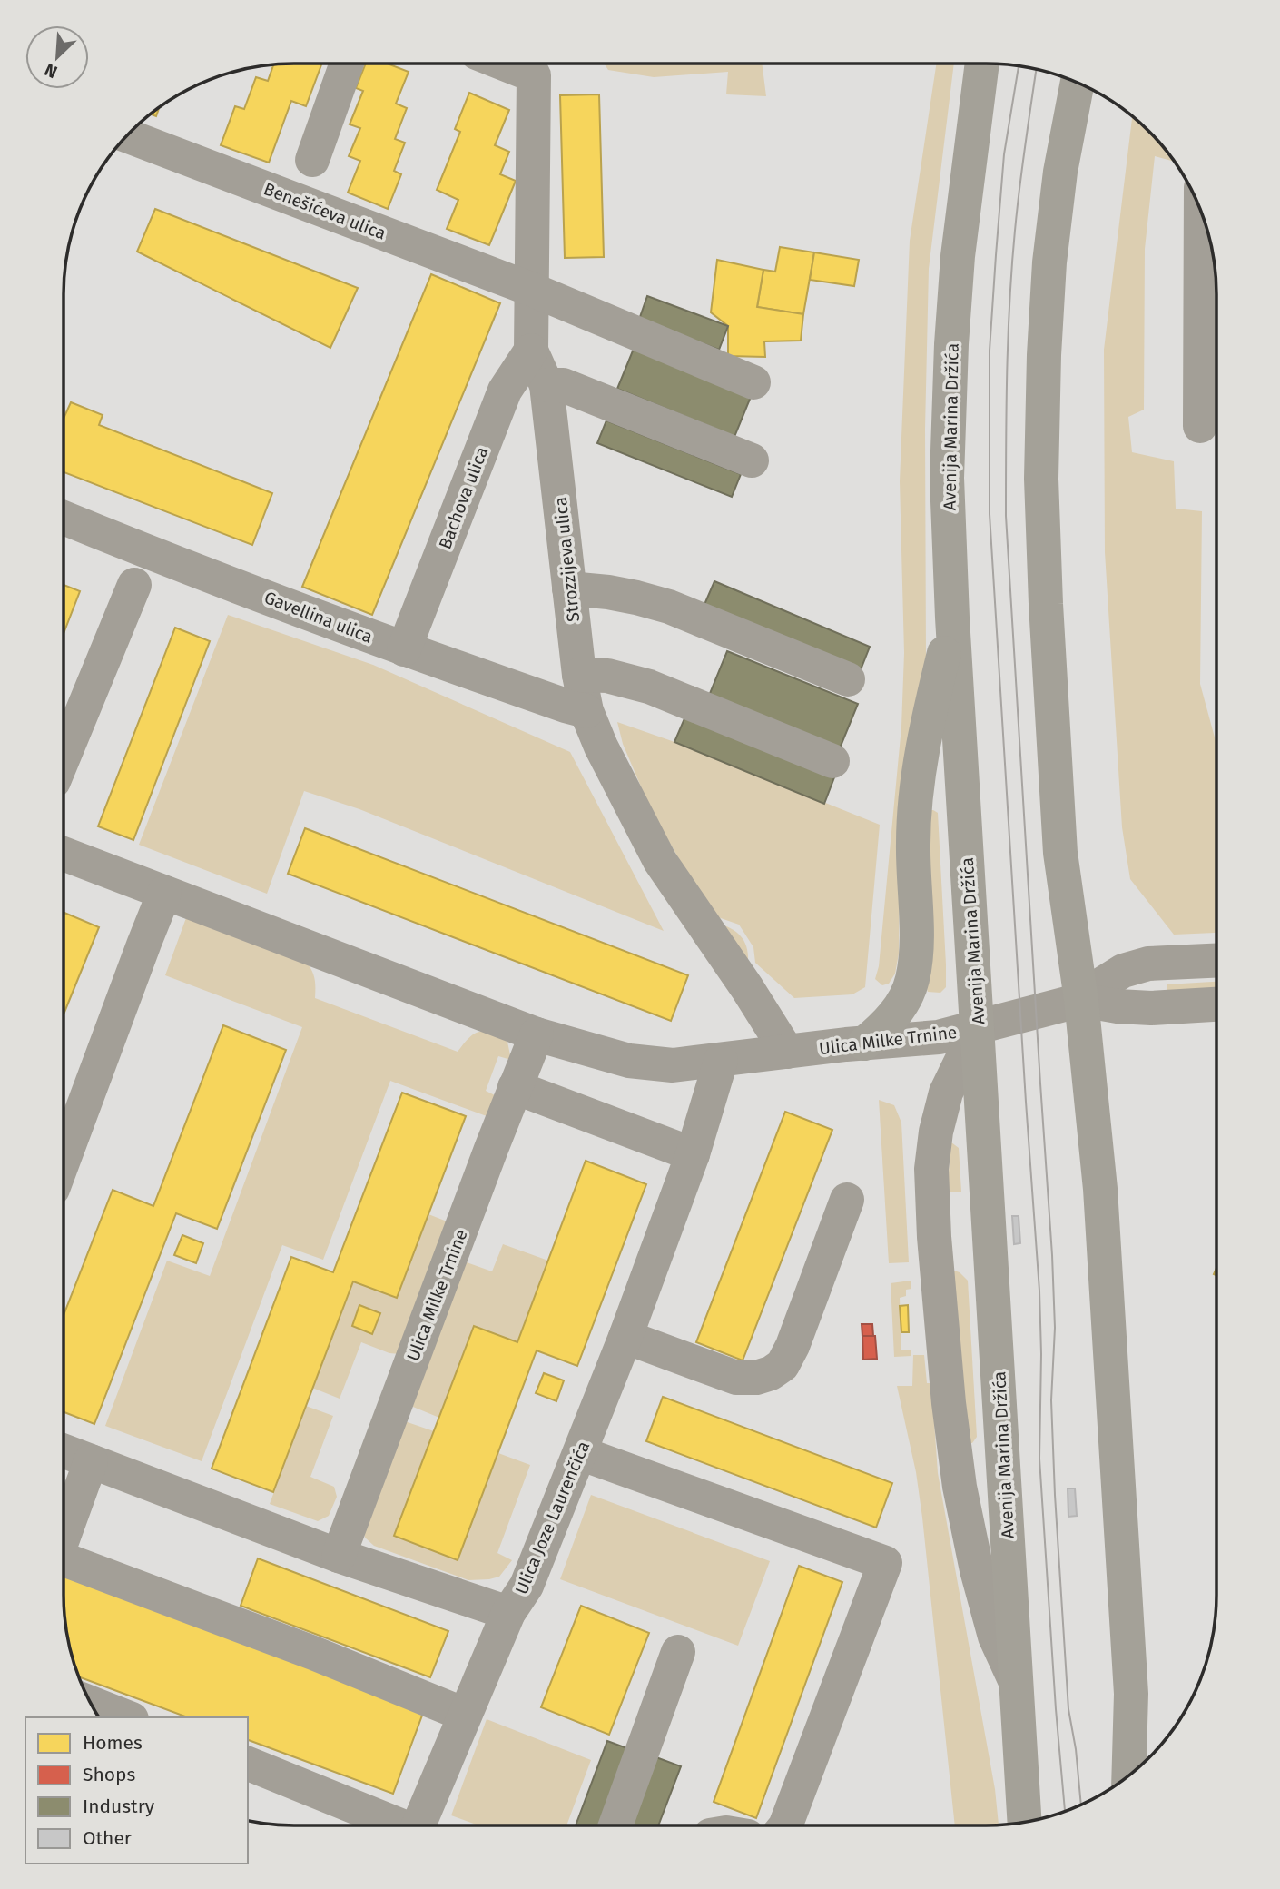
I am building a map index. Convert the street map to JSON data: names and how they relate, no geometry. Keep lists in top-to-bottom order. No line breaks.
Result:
{"streets":{"main road":["Avenija Marina Držića"],"street":["Benešićeva ulica","Bachova ulica","Strozzijeva ulica","Gavellina ulica","Ulica Milke Trnine","Ulica Joze Laurenčića"]},"crossings":[["Benešićeva ulica","Strozzijeva ulica"],["Avenija Marina Držića","Ulica Milke Trnine"],["Bachova ulica","Strozzijeva ulica"],["Bachova ulica","Gavellina ulica"],["Strozzijeva ulica","Gavellina ulica"],["Strozzijeva ulica","Ulica Milke Trnine"],["Ulica Milke Trnine","Ulica Joze Laurenčića"]],"legend":["Homes","Shops","Industry","Other"],"north":"bottom left"}
